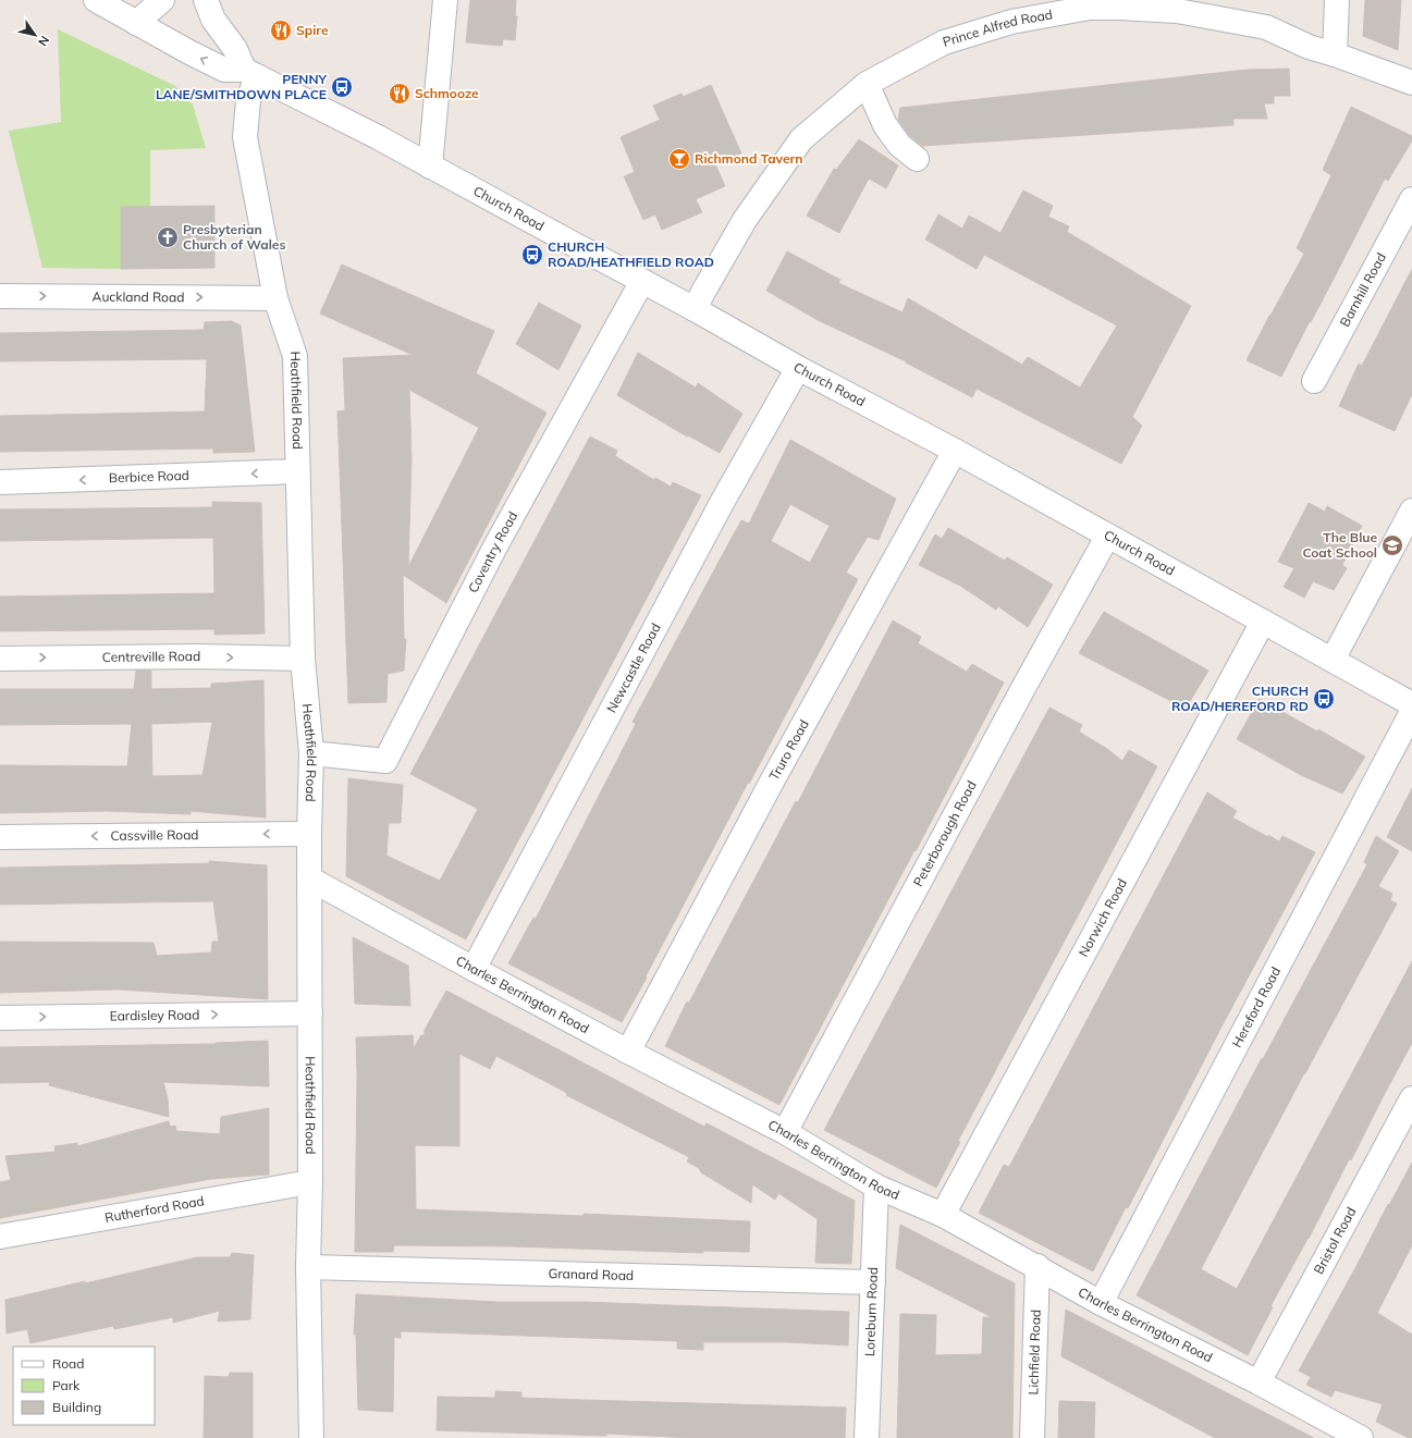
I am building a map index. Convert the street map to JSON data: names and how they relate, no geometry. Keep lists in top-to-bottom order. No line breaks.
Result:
{"streets":{"street":["Prince Alfred Road","Church Road","Barnhill Road","Auckland Road","Heathfield Road","Berbice Road","Coventry Road","Centreville Road","Newcastle Road","Truro Road","Peterborough Road","Cassville Road","Norwich Road","Charles Berrington Road","Hereford Road","Eardisley Road","Rutherford Road","Bristol Road","Granard Road","Loreburn Road","Lichfield Road"]},"crossings":[["Prince Alfred Road","Church Road"],["Church Road","Heathfield Road"],["Church Road","Coventry Road"],["Church Road","Newcastle Road"],["Church Road","Truro Road"],["Church Road","Peterborough Road"],["Church Road","Norwich Road"],["Auckland Road","Heathfield Road"],["Heathfield Road","Berbice Road"],["Heathfield Road","Coventry Road"],["Heathfield Road","Centreville Road"],["Heathfield Road","Cassville Road"],["Heathfield Road","Charles Berrington Road"],["Heathfield Road","Eardisley Road"],["Heathfield Road","Rutherford Road"],["Heathfield Road","Granard Road"],["Newcastle Road","Charles Berrington Road"],["Truro Road","Charles Berrington Road"],["Peterborough Road","Charles Berrington Road"],["Norwich Road","Charles Berrington Road"],["Charles Berrington Road","Hereford Road"],["Charles Berrington Road","Bristol Road"],["Charles Berrington Road","Loreburn Road"],["Charles Berrington Road","Lichfield Road"],["Granard Road","Loreburn Road"]],"one_way":["Auckland Road","Berbice Road","Centreville Road","Cassville Road","Eardisley Road"],"places":{"restaurant":["Spire","Schmooze"],"bus stop":["PENNY LANE/SMITHDOWN PLACE","CHURCH ROAD/HEATHFIELD ROAD","CHURCH ROAD/HEREFORD RD"],"bar":["Richmond Tavern"],"church":["Presbyterian Church of Wales"],"school or university":["The Blue Coat School"]},"legend":["Road","Park","Building"],"north":"bottom right"}
